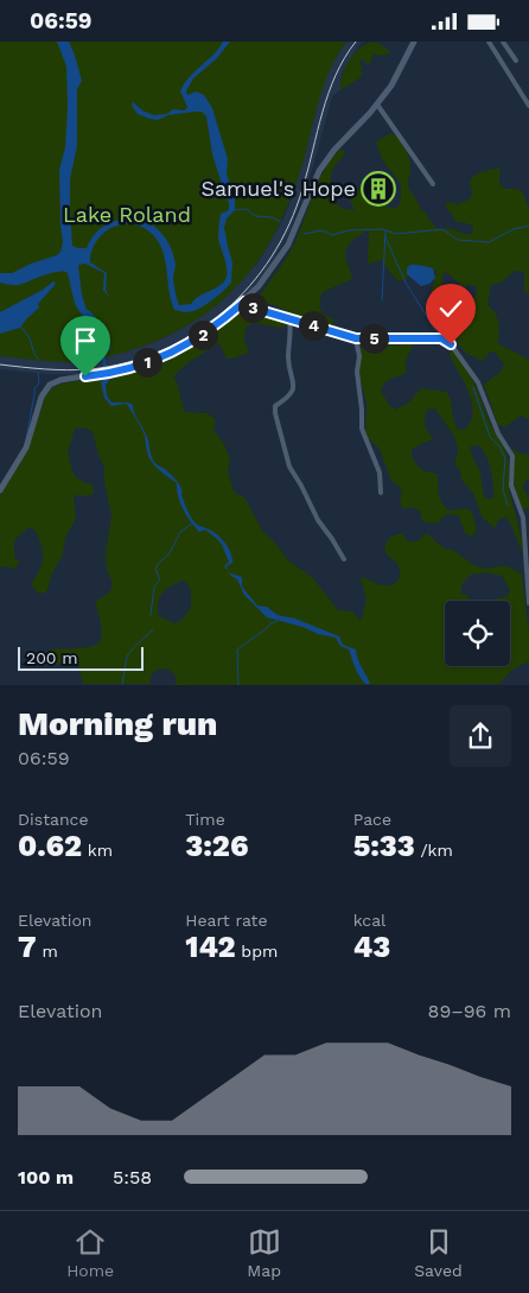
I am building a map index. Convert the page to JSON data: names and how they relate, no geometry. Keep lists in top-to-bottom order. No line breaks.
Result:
{"parks":["Lake Roland"],"places":{"building":["Samuel's Hope"]},"scale_bar":"200 m","page":{"status":"06:59","pins":["3","4","2","5","1"],"scale":"200 m","heading":["Morning run","06:59"],"stats":[["Distance","0.62 km"],["Time","3:26"],["Pace","5:33 /km"],["Elevation","7 m"],["Heart rate","142 bpm"],["kcal","43"]],"chart":["Elevation","89–96 m"],"list":[{"name":"100 m","note":"5:58"}],"tabs":["Home","Map","Saved"]}}
